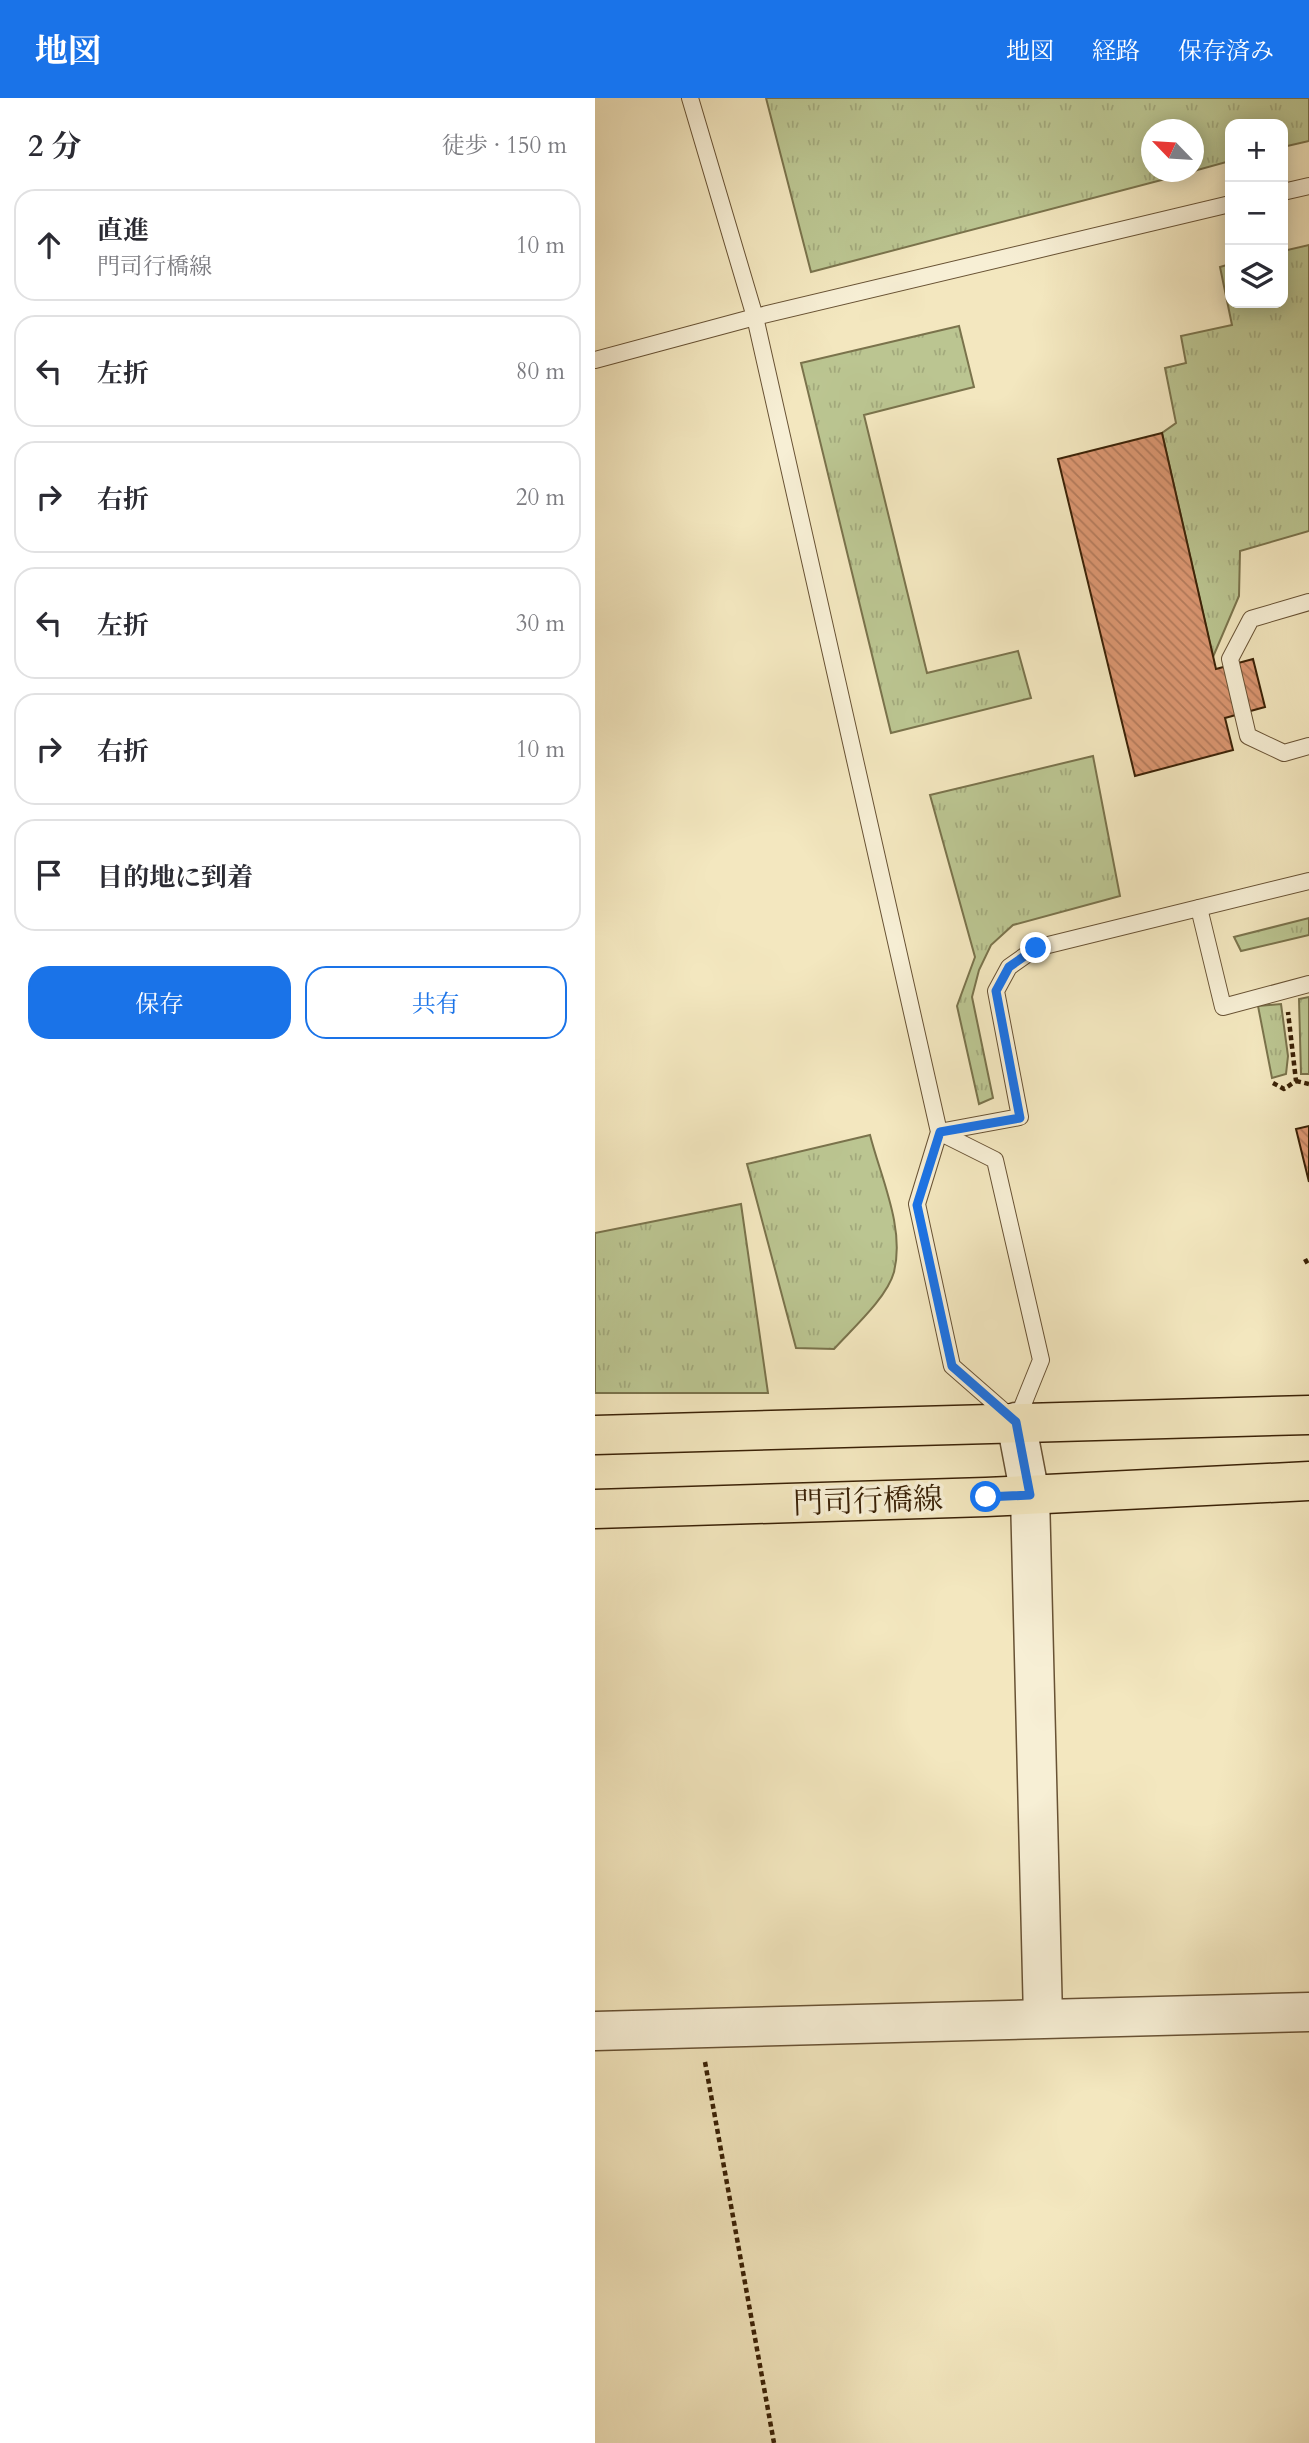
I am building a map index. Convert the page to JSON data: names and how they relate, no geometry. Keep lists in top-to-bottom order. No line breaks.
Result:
{"streets":{"main road":["門司行橋線"]},"north":"top left","page":{"header":"地図","nav":["地図","経路","保存済み"],"heading":["2 分","徒歩 · 150 m"],"map_buttons":["+","−"],"list":[["直進","門司行橋線","10 m"],["左折","80 m"],["右折","20 m"],["左折","30 m"],["右折","10 m"],"目的地に到着"],"buttons":["保存","共有"]}}
